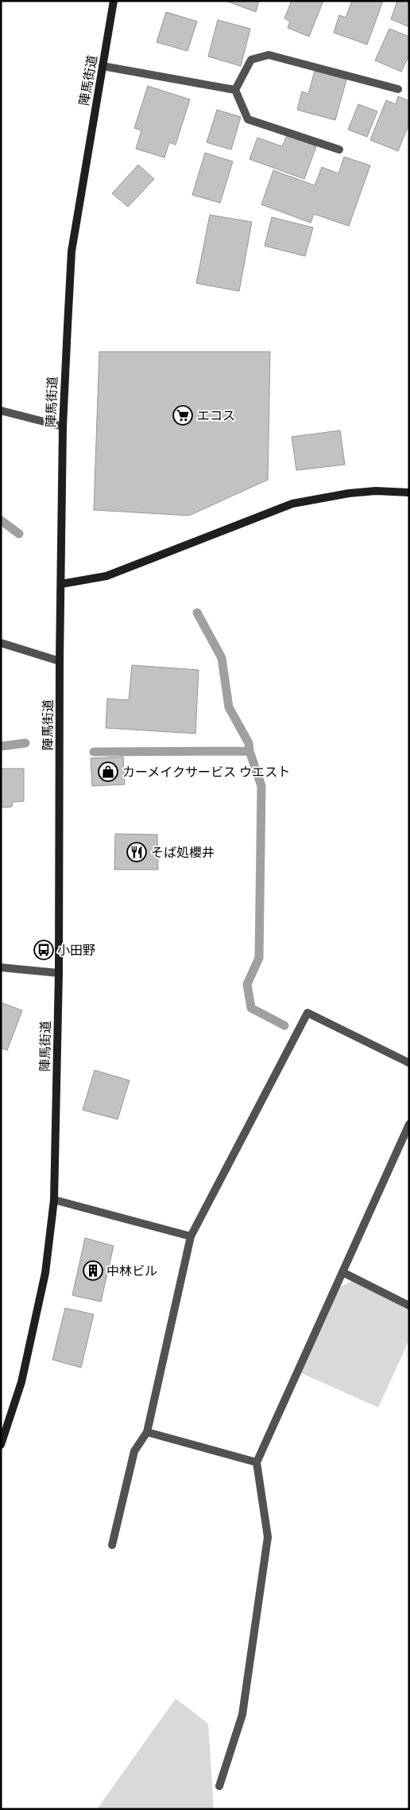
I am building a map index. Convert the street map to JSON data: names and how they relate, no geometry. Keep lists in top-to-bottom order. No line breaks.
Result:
{"streets":{"main road":["陣馬街道"]},"places":{"supermarket":["エコス"],"shop":["カーメイクサービス ウエスト"],"restaurant":["そば処櫻井"],"bus stop":["小田野"],"building":["中林ビル"]}}
